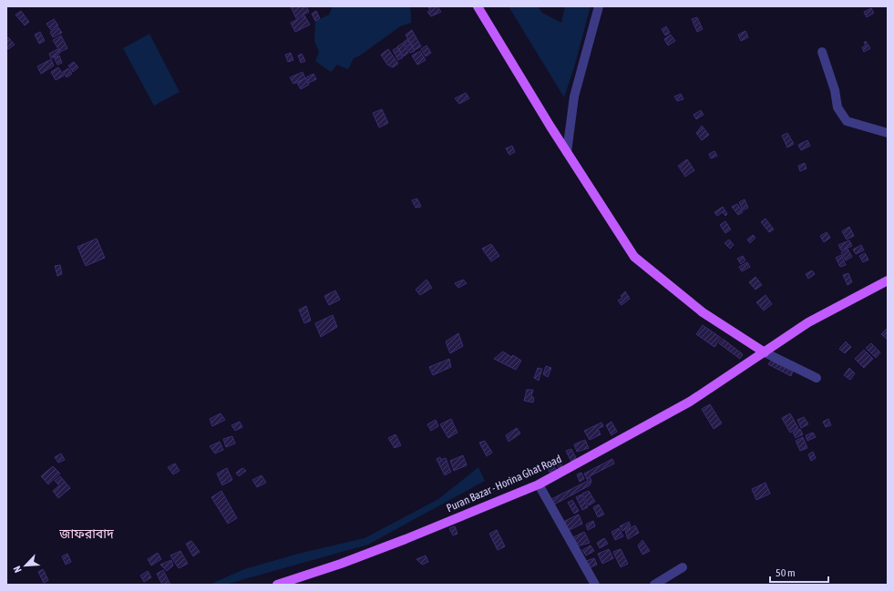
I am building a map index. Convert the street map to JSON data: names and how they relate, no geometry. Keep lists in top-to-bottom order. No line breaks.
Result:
{"streets":{"main road":["Puran Bazar - Horina Ghat Road"]},"districts":["জাফরাবাদ"],"scale_bar":"50 m","north":"bottom left"}
